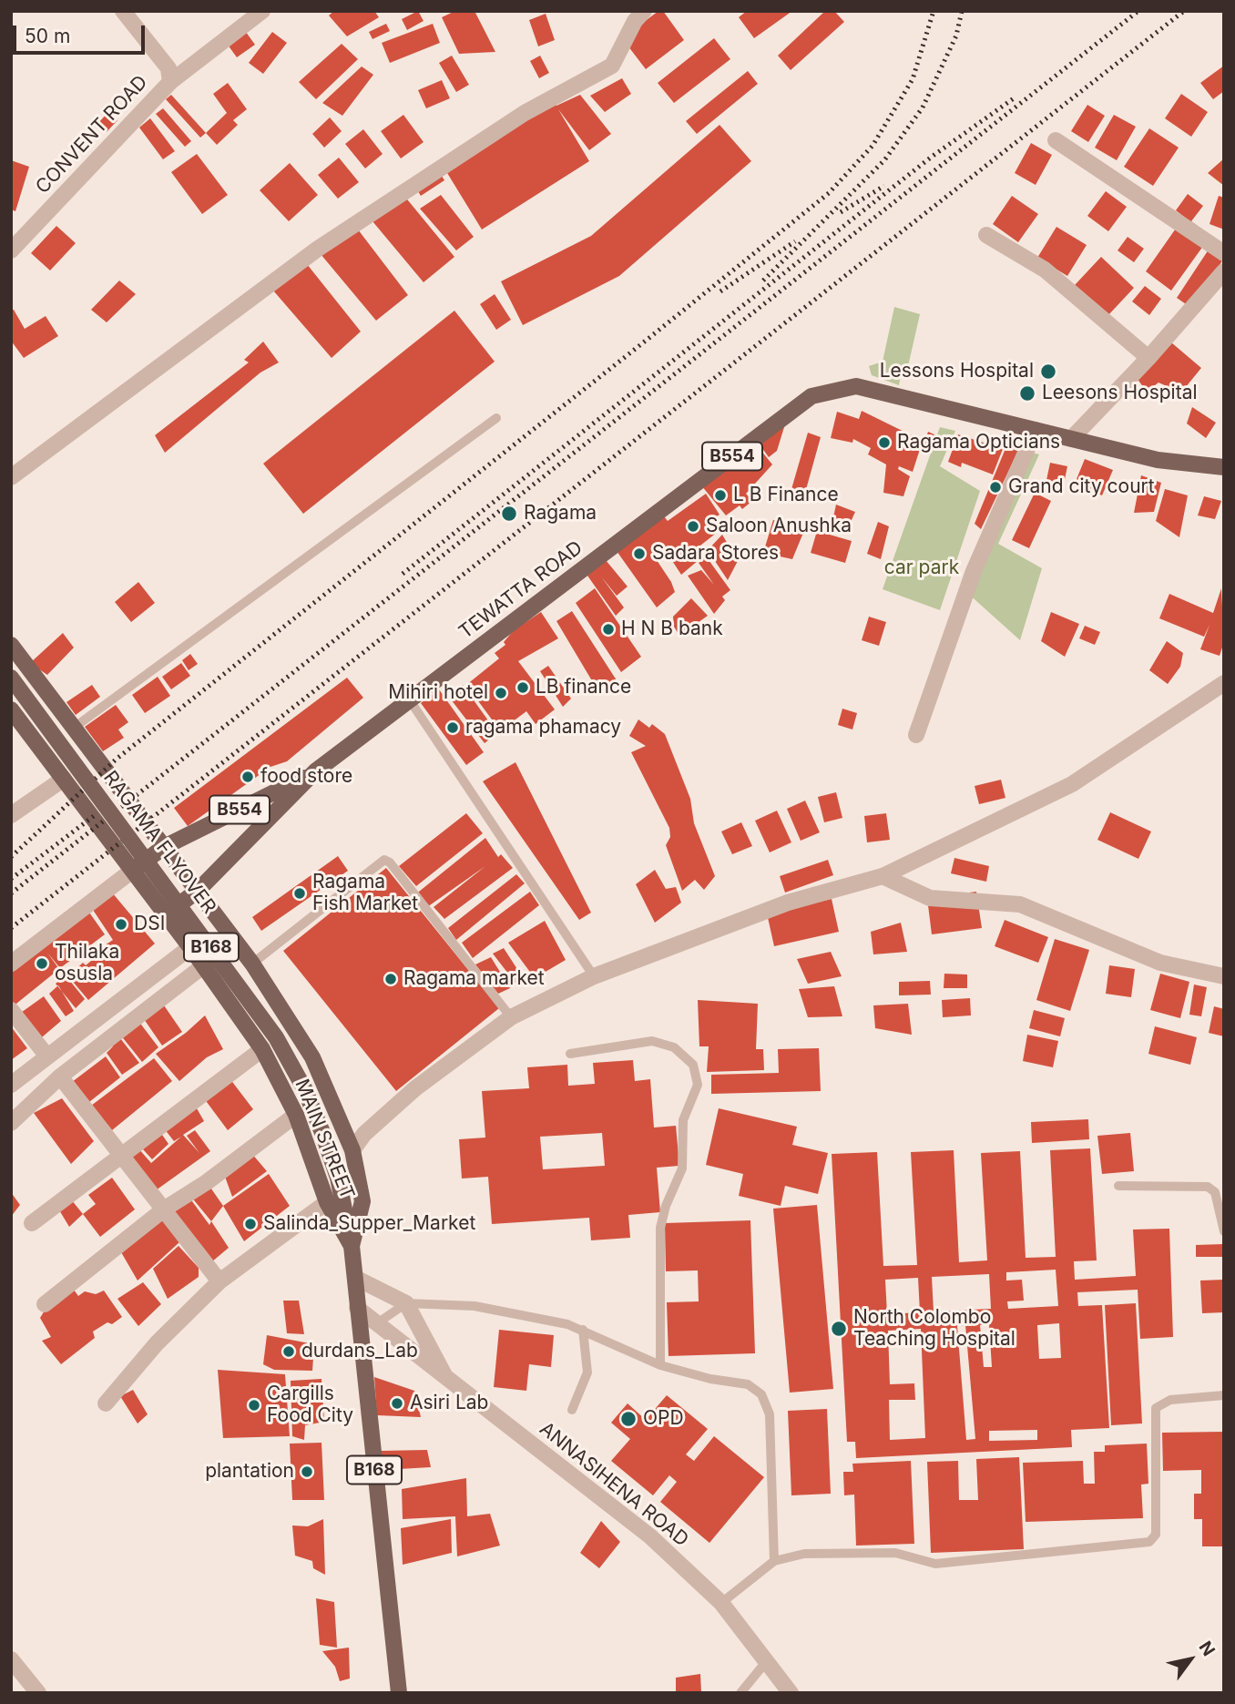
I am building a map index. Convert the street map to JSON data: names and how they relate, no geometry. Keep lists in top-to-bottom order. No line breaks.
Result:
{"streets":{"main road":["B554","TEWATTA ROAD","RAGAMA FLYOVER","B168","MAIN STREET"],"street":["CONVENT ROAD","ANNASIHENA ROAD"]},"crossings":[["TEWATTA ROAD","B168"],["TEWATTA ROAD","MAIN STREET"],["RAGAMA FLYOVER","B168"],["RAGAMA FLYOVER","MAIN STREET"],["B168","MAIN STREET"],["B168","ANNASIHENA ROAD"]],"parks":["car park"],"places":["Lessons Hospital","Leesons Hospital","Ragama Opticians","Grand city court","L B Finance","Ragama","Saloon Anushka","Sadara Stores","H N B bank","LB finance","Mihiri hotel","ragama phamacy","food store","Ragama Fish Market","DSI","Thilaka osusla","Ragama market","Salinda_Supper_Market","North Colombo Teaching Hospital","durdans_Lab","Asiri Lab","Cargills Food City","OPD","plantation"],"scale_bar":"50 m","north":"top right"}
